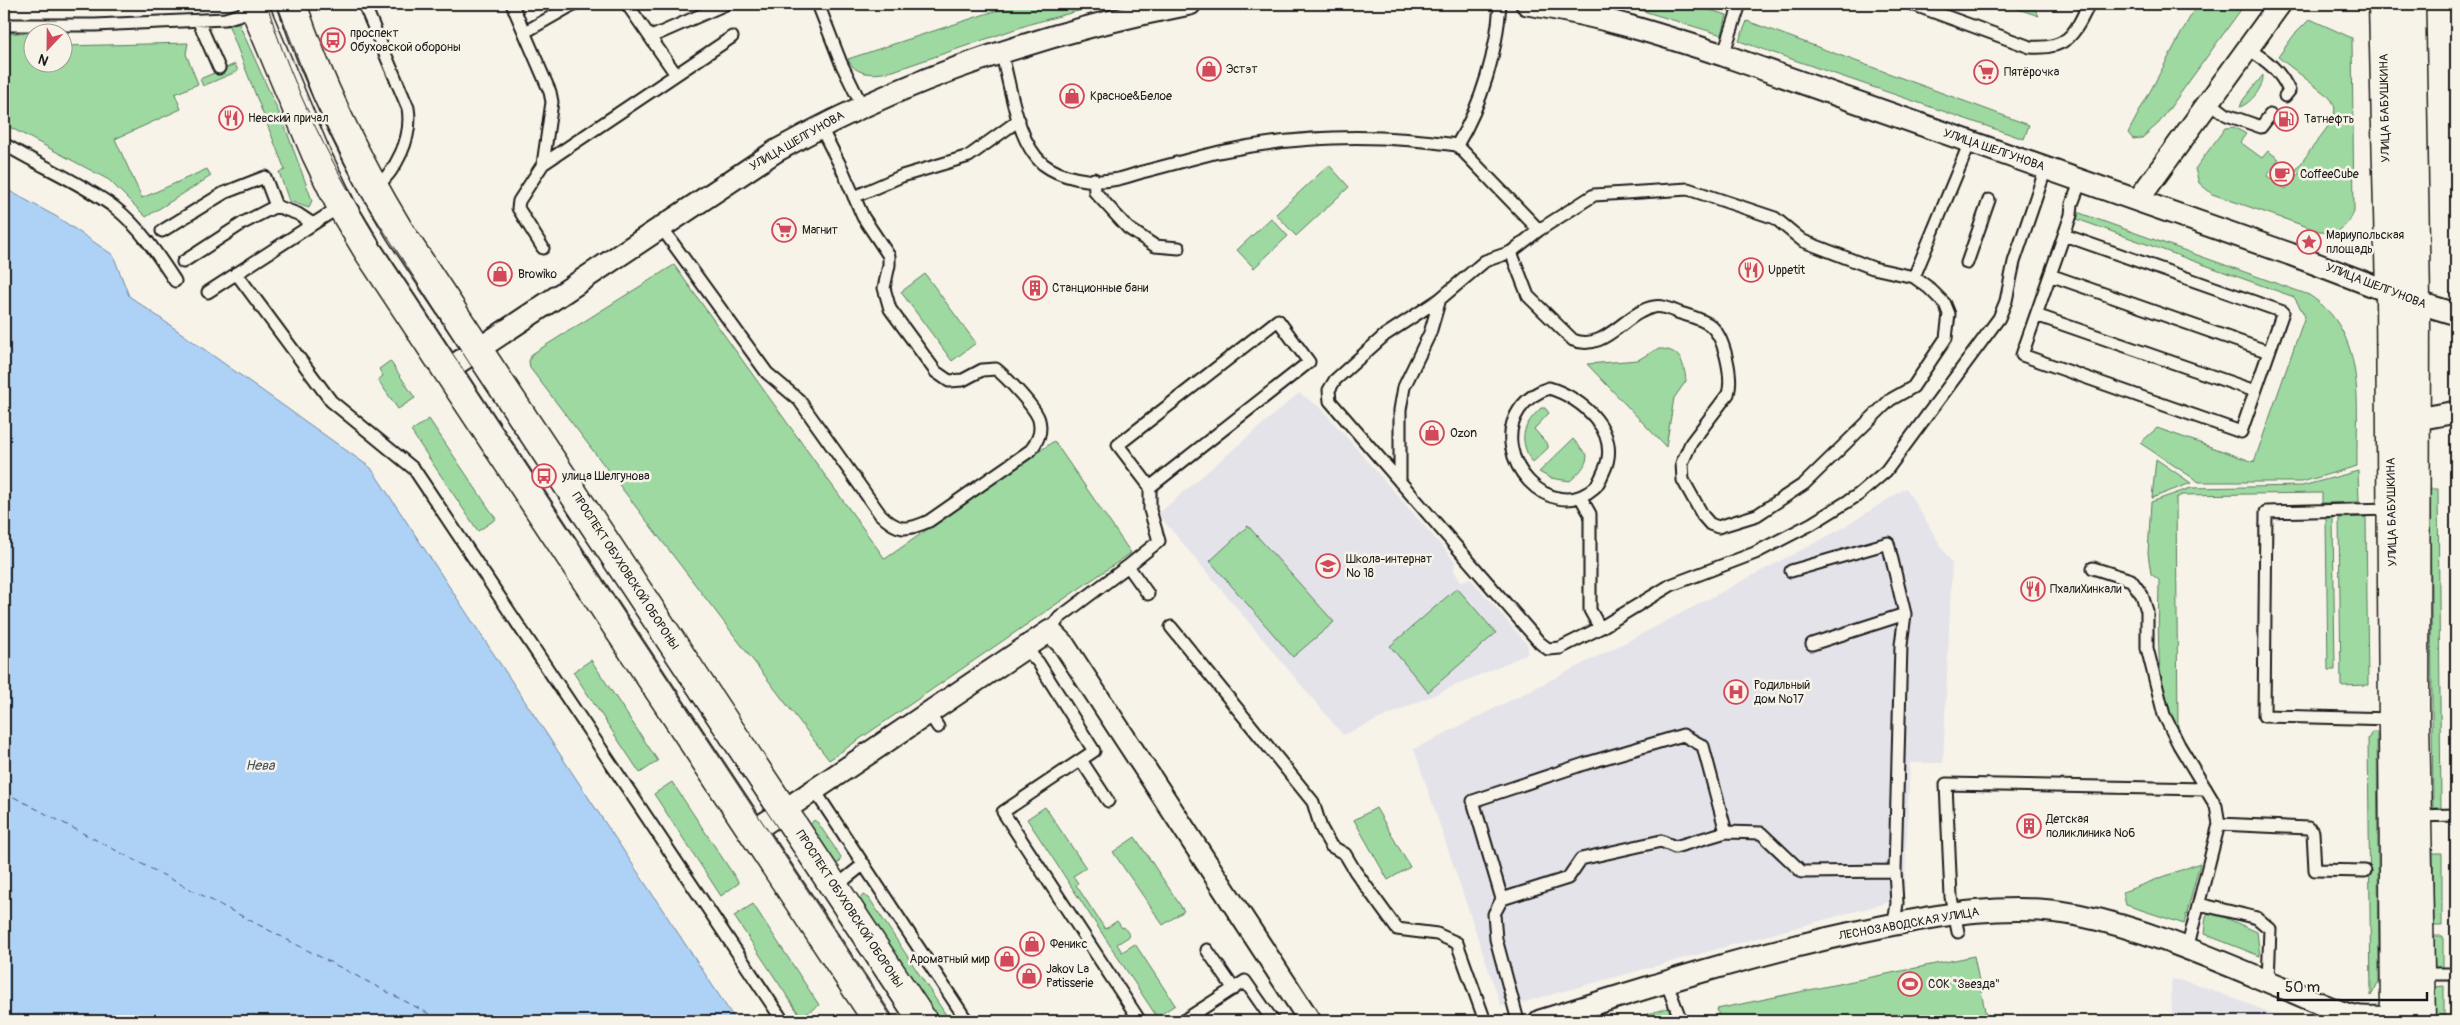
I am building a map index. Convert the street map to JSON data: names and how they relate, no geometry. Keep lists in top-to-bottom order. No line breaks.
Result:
{"streets":{"main road":["УЛИЦА БАБУШКИНА","ПРОСПЕКТ ОБУХОВСКОЙ ОБОРОНЫ"],"street":["УЛИЦА ШЕЛГУНОВА","ЛЕСНОЗАВОДСКАЯ УЛИЦА"]},"crossings":[["УЛИЦА БАБУШКИНА","УЛИЦА ШЕЛГУНОВА"],["УЛИЦА БАБУШКИНА","ЛЕСНОЗАВОДСКАЯ УЛИЦА"],["УЛИЦА ШЕЛГУНОВА","ПРОСПЕКТ ОБУХОВСКОЙ ОБОРОНЫ"]],"water":["Нева"],"places":{"bus stop":["проспект Обуховской обороны","улица Шелгунова"],"shop":["Эстэт","Красное&Белое","Browiko","Ozon","Феникс","Ароматный мир","Jakov La Patisserie"],"supermarket":["Пятёрочка","Магнит"],"restaurant":["Невский причал","Uppetit","ПхалиХинкали"],"fuel station":["Татнефть"],"cafe":["CoffeeCube"],"place":["Мариупольская площадь"],"building":["Станционные бани","Детская поликлиника №6"],"school or university":["Школа-интернат № 18"],"hospital":["Родильный дом №17"],"sports":["СОК \"Звезда\""]},"scale_bar":"50 m","north":"bottom"}
